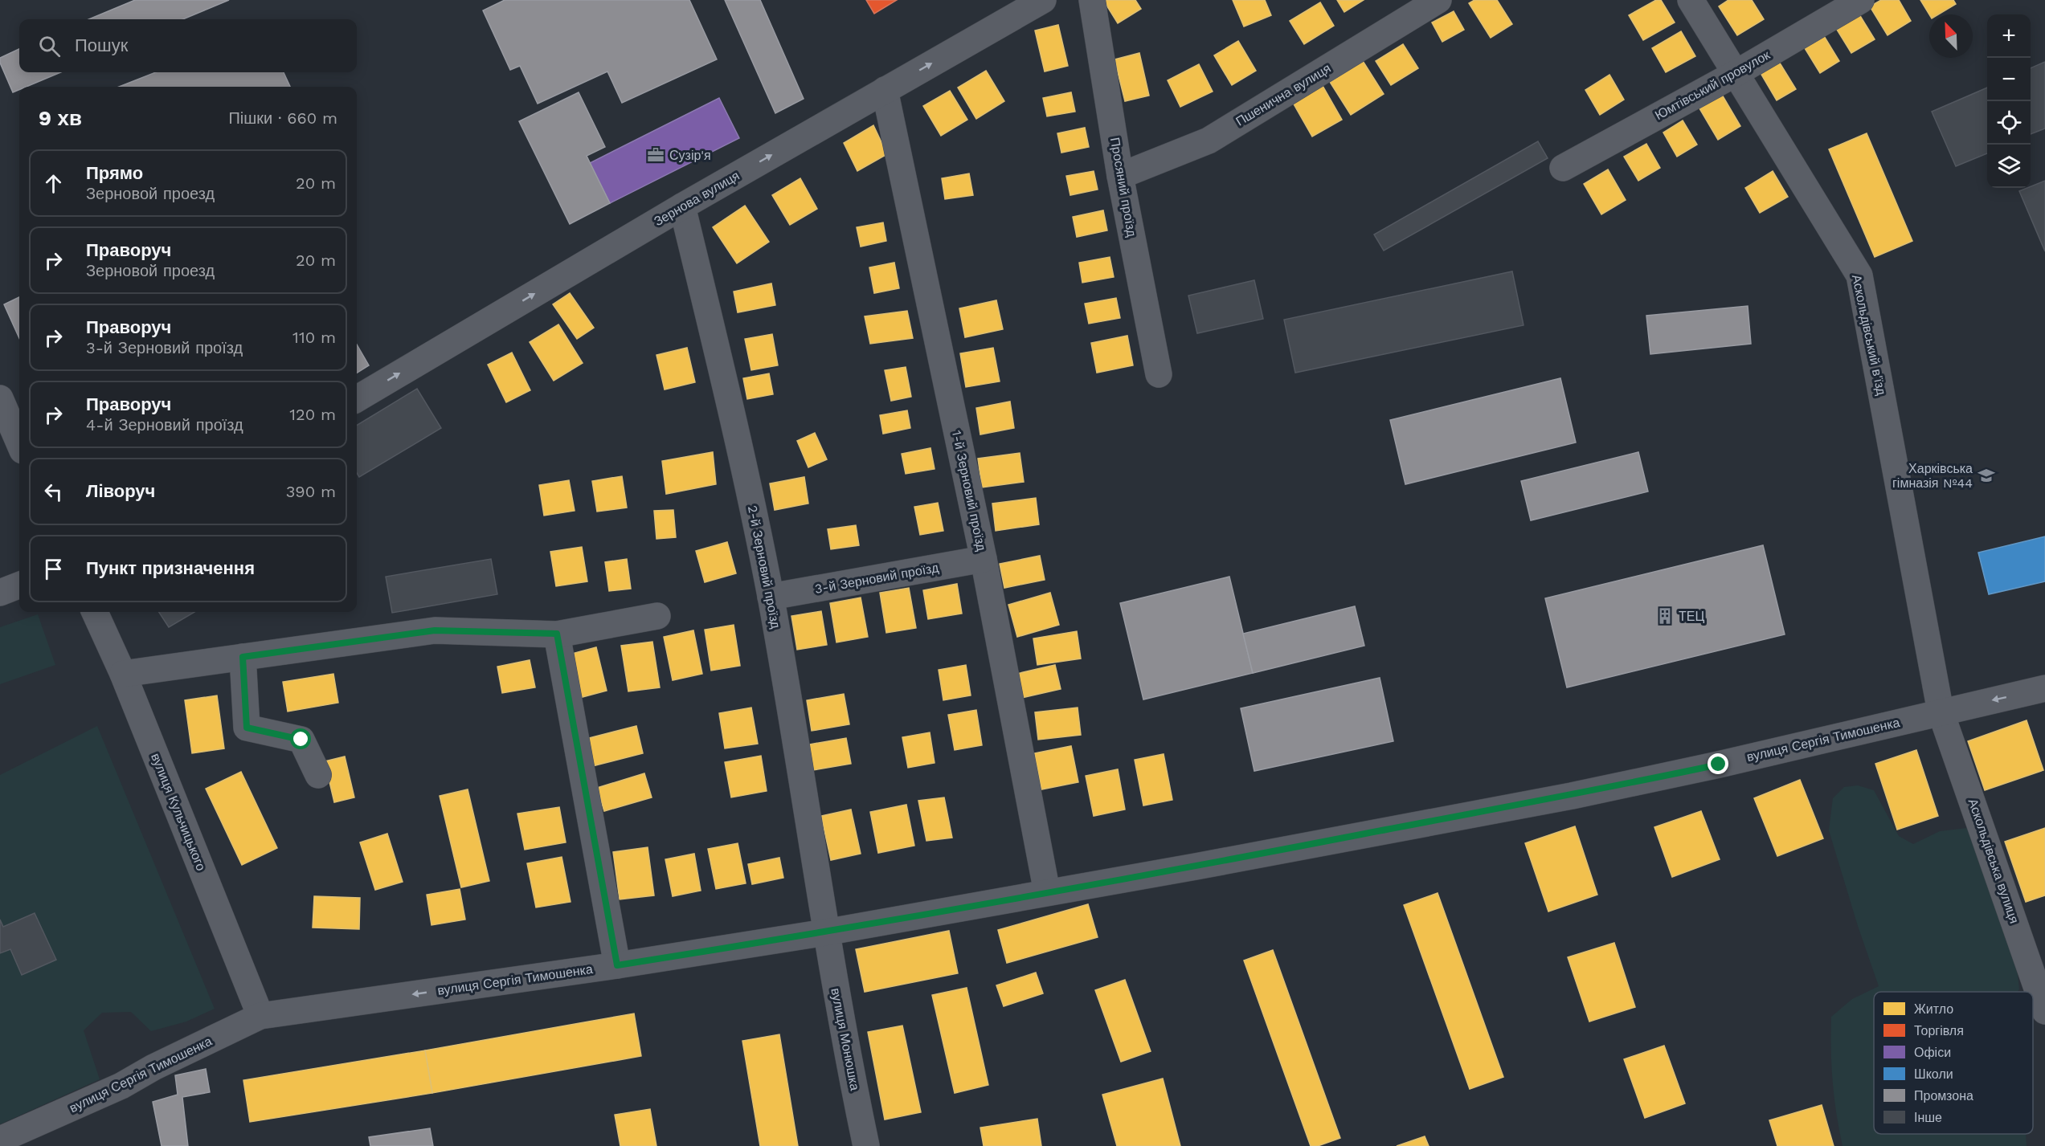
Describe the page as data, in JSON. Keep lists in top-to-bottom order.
{
  "streets": {
    "street": [
      "Юмтівський провулок",
      "Пшенична вулиця",
      "Просяний проїзд",
      "Зернова вулиця",
      "Аскольдівський в'їзд",
      "1-й Зерновий проїзд",
      "2-й Зерновий проїзд",
      "3-й Зерновий проїзд",
      "вулиця Сергія Тимошенка",
      "вулиця Кульчицького",
      "Аскольдівська вулиця",
      "вулиця Монюшка"
    ]
  },
  "crossings": [
    ["Юмтівський провулок", "Аскольдівський в'їзд"],
    ["Пшенична вулиця", "Просяний проїзд"],
    ["Зернова вулиця", "1-й Зерновий проїзд"],
    ["Зернова вулиця", "2-й Зерновий проїзд"],
    ["Аскольдівський в'їзд", "вулиця Сергія Тимошенка"],
    ["Аскольдівський в'їзд", "Аскольдівська вулиця"],
    ["1-й Зерновий проїзд", "3-й Зерновий проїзд"],
    ["1-й Зерновий проїзд", "вулиця Сергія Тимошенка"],
    ["2-й Зерновий проїзд", "3-й Зерновий проїзд"],
    ["2-й Зерновий проїзд", "вулиця Сергія Тимошенка"],
    ["2-й Зерновий проїзд", "вулиця Монюшка"],
    ["вулиця Сергія Тимошенка", "вулиця Кульчицького"],
    ["вулиця Сергія Тимошенка", "Аскольдівська вулиця"],
    ["вулиця Сергія Тимошенка", "вулиця Монюшка"]
  ],
  "one_way": ["Зернова вулиця"],
  "places": {
    "office": ["Сузір'я"],
    "school or university": ["Харківська гімназія №44"],
    "building": ["ТЕЦ"]
  },
  "legend": [
    "Житло",
    "Торгівля",
    "Офіси",
    "Школи",
    "Промзона",
    "Інше"
  ],
  "north": "top left",
  "page": {
    "map_buttons": ["+", "−"],
    "search": "Пошук",
    "heading": ["9 хв", "Пішки · 660 m"],
    "list": [
      ["Прямо", "Зерновой проезд", "20 m"],
      ["Праворуч", "Зерновой проезд", "20 m"],
      ["Праворуч", "3-й Зерновий проїзд", "110 m"],
      ["Праворуч", "4-й Зерновий проїзд", "120 m"],
      ["Ліворуч", "390 m"],
      "Пункт призначення"
    ]
  }
}
